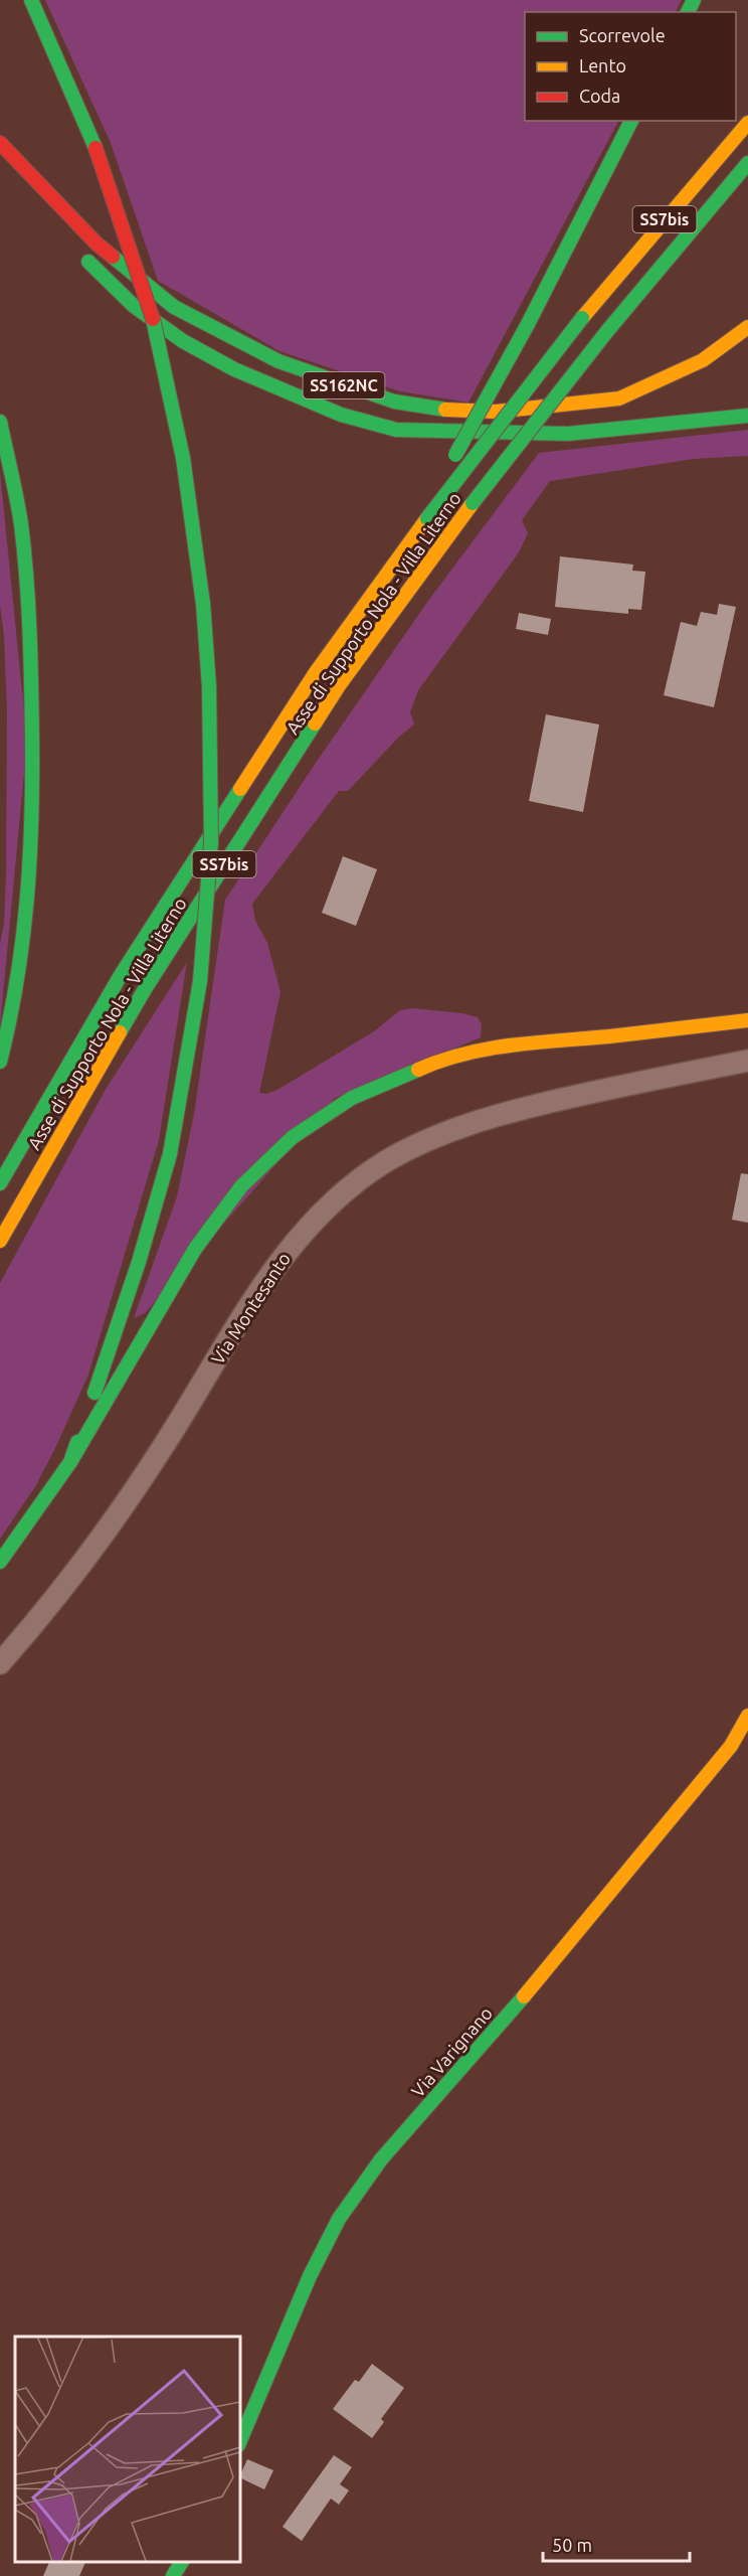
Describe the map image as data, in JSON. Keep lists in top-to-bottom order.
{
  "streets": {
    "main road": [
      "SS7bis",
      "SS162NC",
      "Asse di Supporto Nola - Villa Literno",
      "Via Varignano"
    ],
    "street": ["Via Montesanto"]
  },
  "legend": ["Scorrevole", "Lento", "Coda"],
  "scale_bar": "50 m"
}
